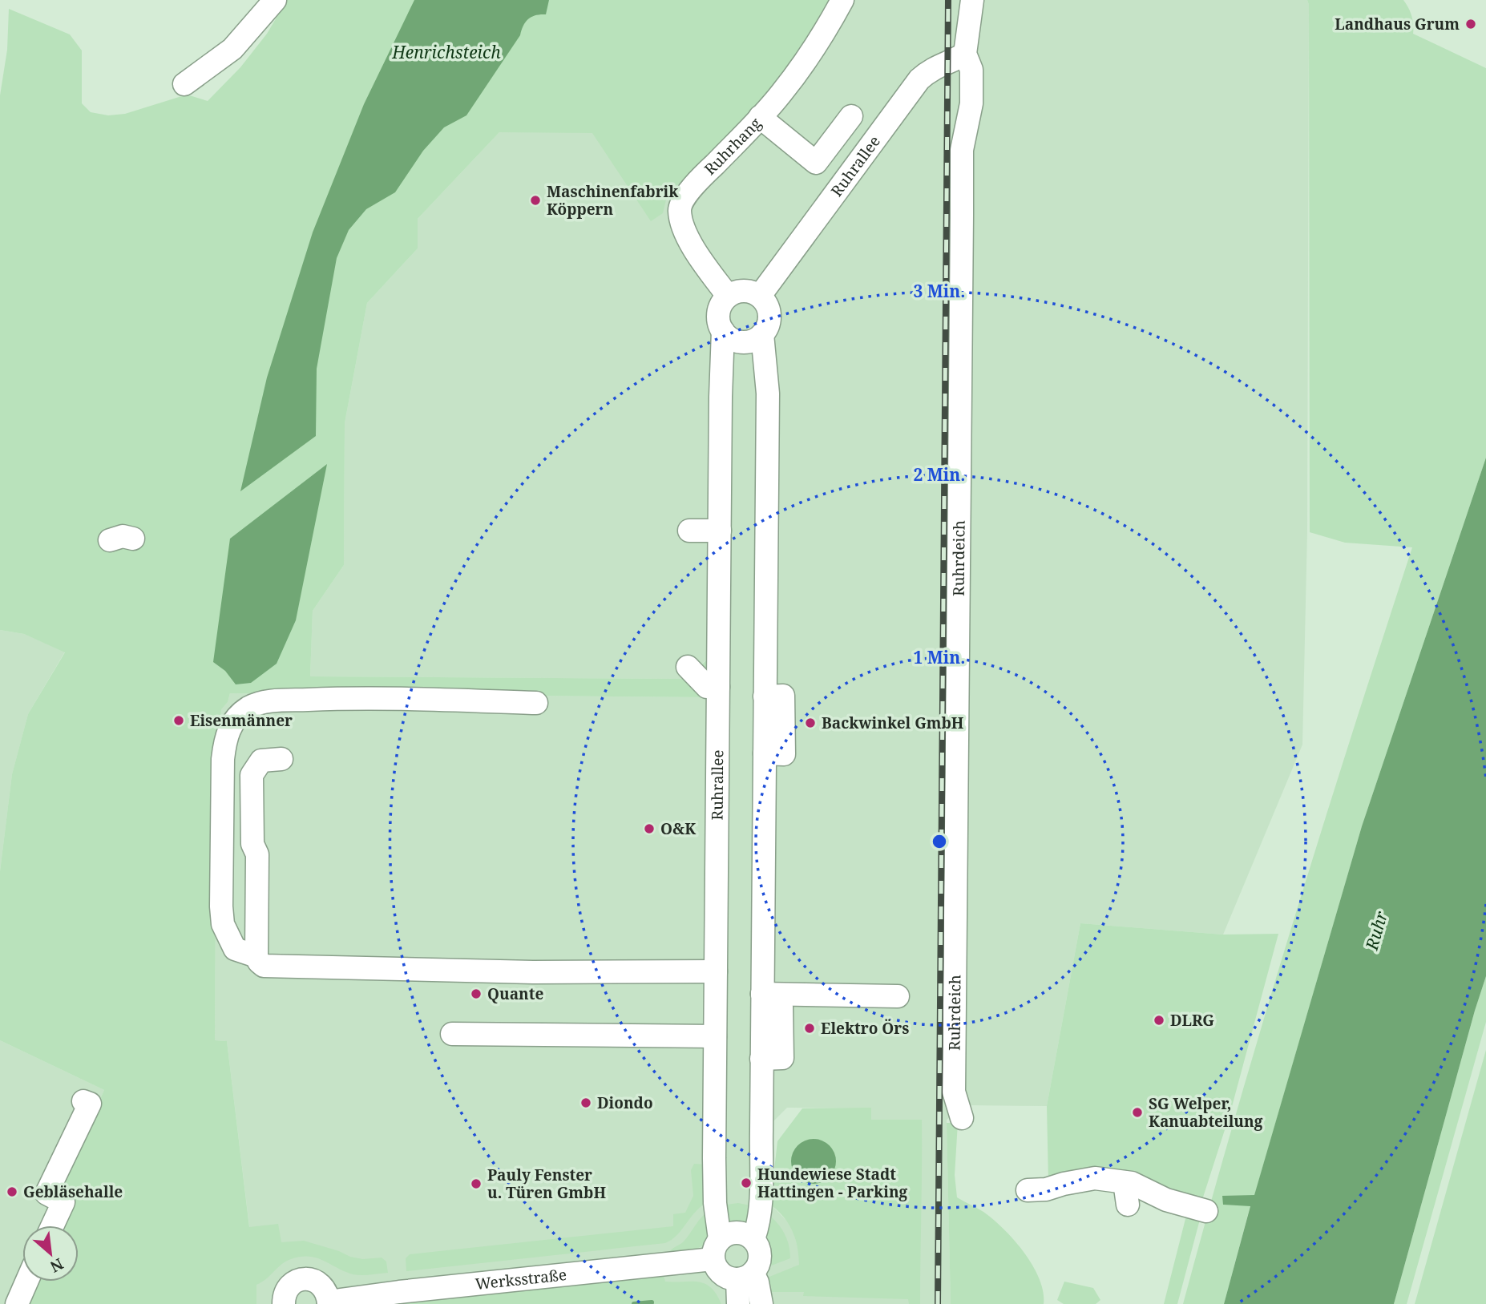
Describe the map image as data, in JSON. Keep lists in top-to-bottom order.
{
  "streets": {
    "street": [
      "Ruhrhang",
      "Ruhrallee",
      "Ruhrdeich",
      "Werksstraße"
    ]
  },
  "crossings": [
    ["Ruhrhang", "Ruhrallee"],
    ["Ruhrallee", "Ruhrdeich"],
    ["Ruhrallee", "Werksstraße"]
  ],
  "water": ["Henrichsteich", "Ruhr"],
  "places": [
    "Landhaus Grum",
    "Maschinenfabrik Köppern",
    "Eisenmänner",
    "Backwinkel GmbH",
    "O&K",
    "Quante",
    "DLRG",
    "Elektro Örs",
    "Diondo",
    "SG Welper, Kanuabteilung",
    "Hundewiese Stadt Hattingen - Parking",
    "Pauly Fenster u. Türen GmbH",
    "Gebläsehalle"
  ],
  "north": "bottom right",
  "rings": ["3 Min.", "2 Min.", "1 Min."]
}
